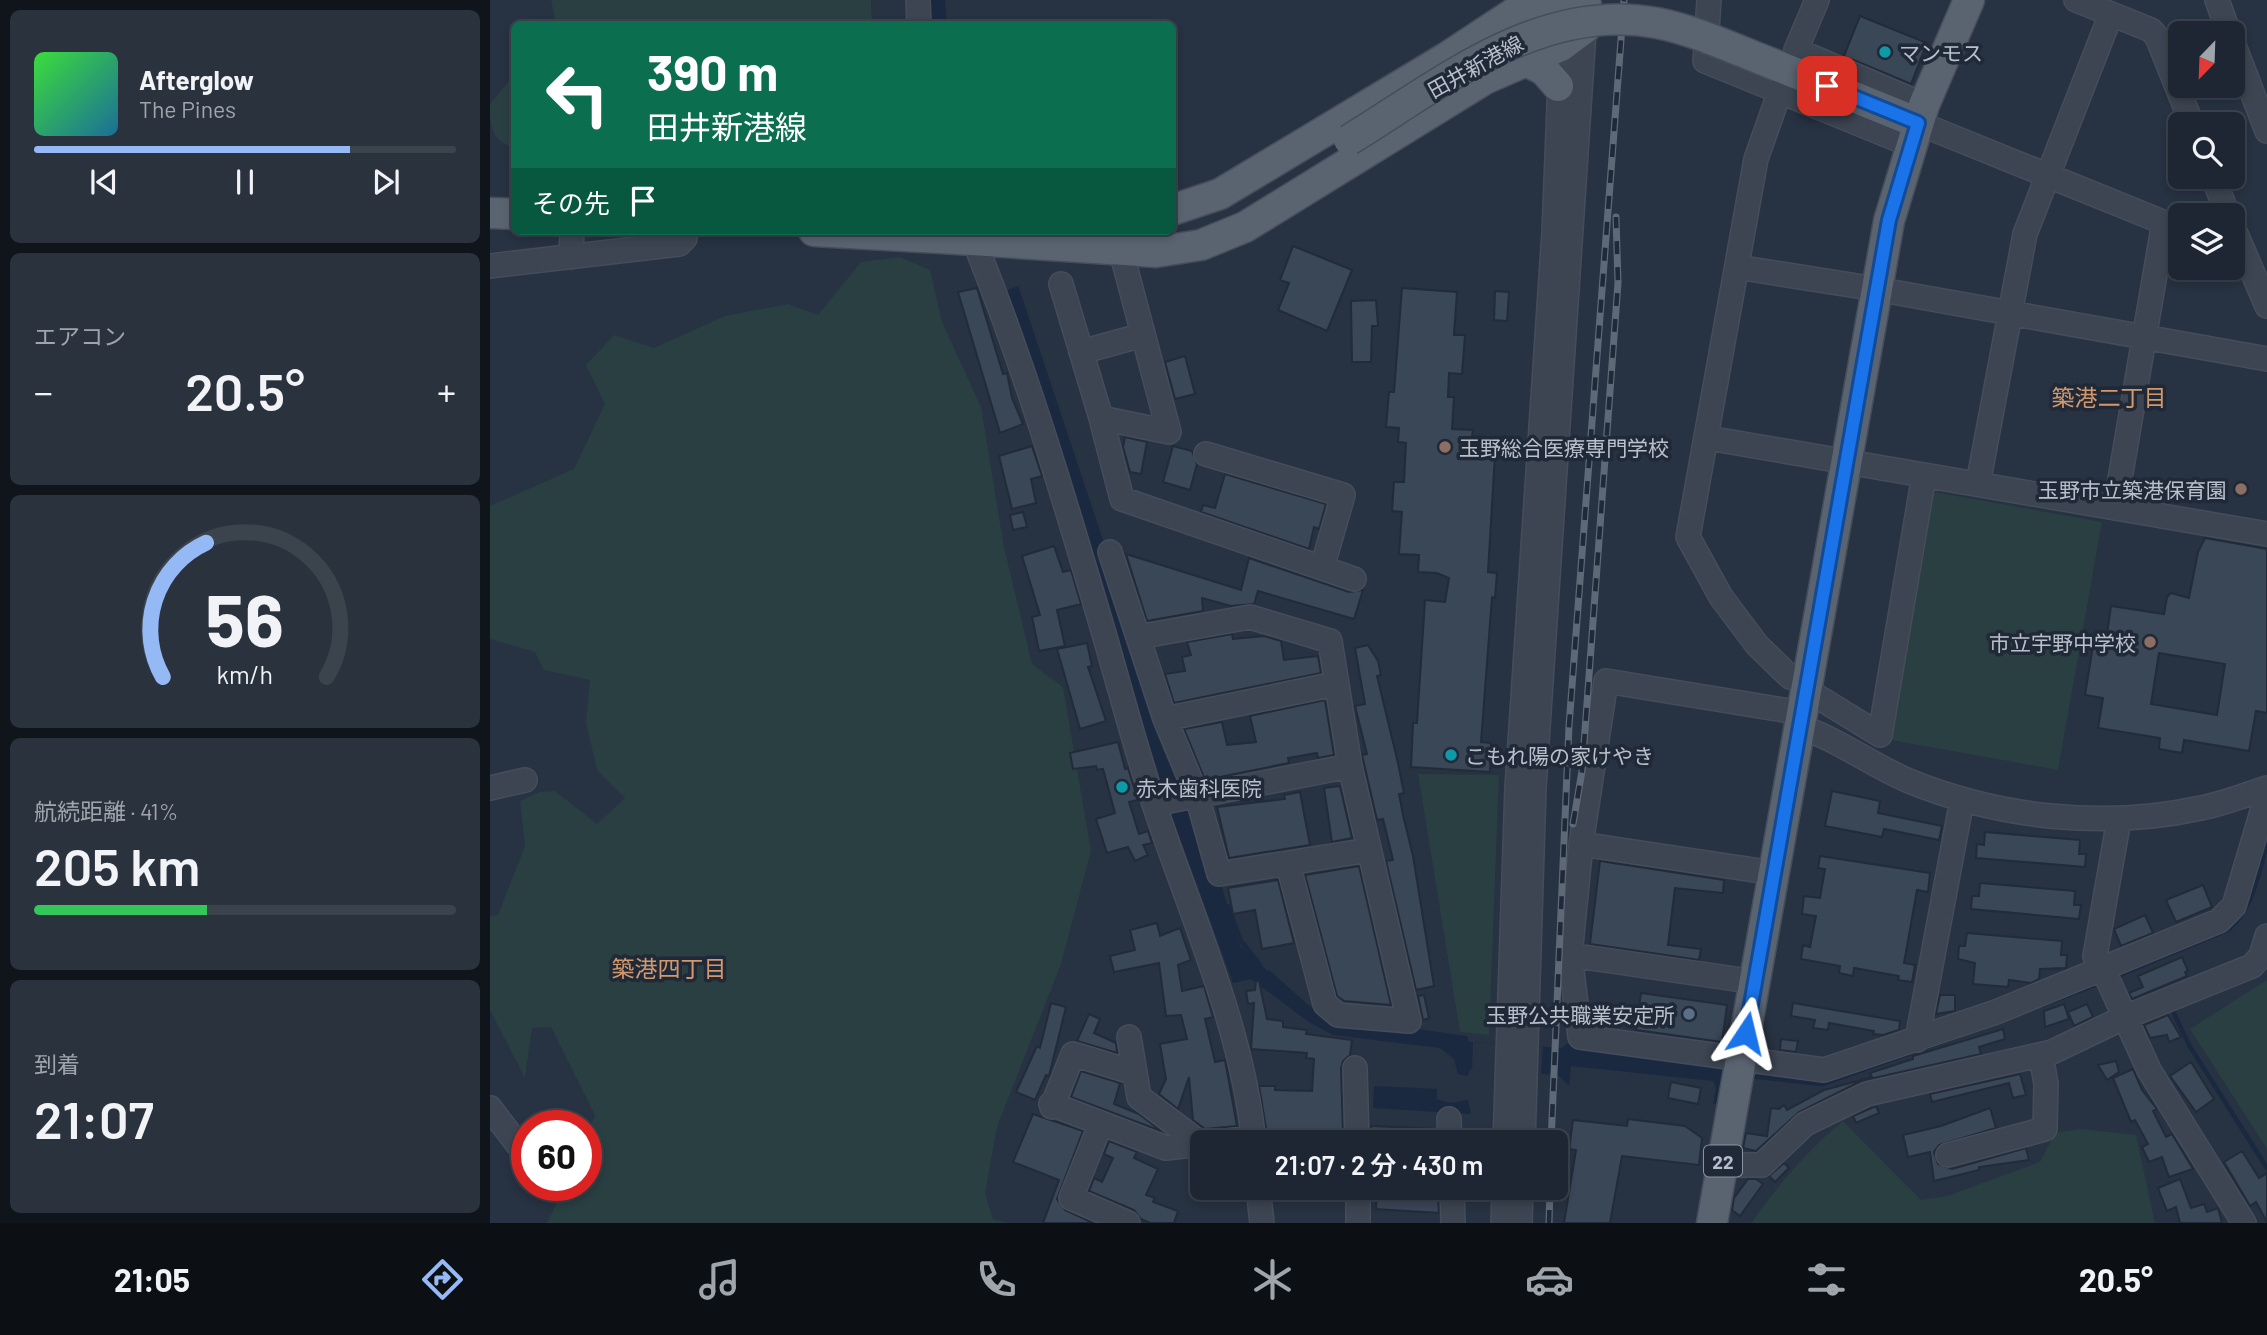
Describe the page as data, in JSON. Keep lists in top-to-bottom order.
{
  "streets": {
    "main road": ["田井新港線", "22"]
  },
  "crossings": [
    ["田井新港線", "22"]
  ],
  "districts": ["築港二丁目", "築港四丁目"],
  "places": [
    "マンモス",
    "玉野総合医療専門学校",
    "玉野市立築港保育園",
    "市立宇野中学校",
    "こもれ陽の家けやき",
    "赤木歯科医院",
    "玉野公共職業安定所"
  ],
  "north": "bottom left",
  "page": {
    "turn": ["390 m", "田井新港線"],
    "song": ["Afterglow", "The Pines"],
    "then": "その先",
    "tile": [
      "エアコン",
      ["航続距離 · 41%", "205 km"],
      ["到着", "21:07"]
    ],
    "heat": ["−", "20.5°", "+"],
    "limit": "60",
    "trip": "21:07 · 2 分 · 430 m",
    "tabs": ["21:05", "20.5°"],
    "gauge": ["56", "km/h"]
  }
}
